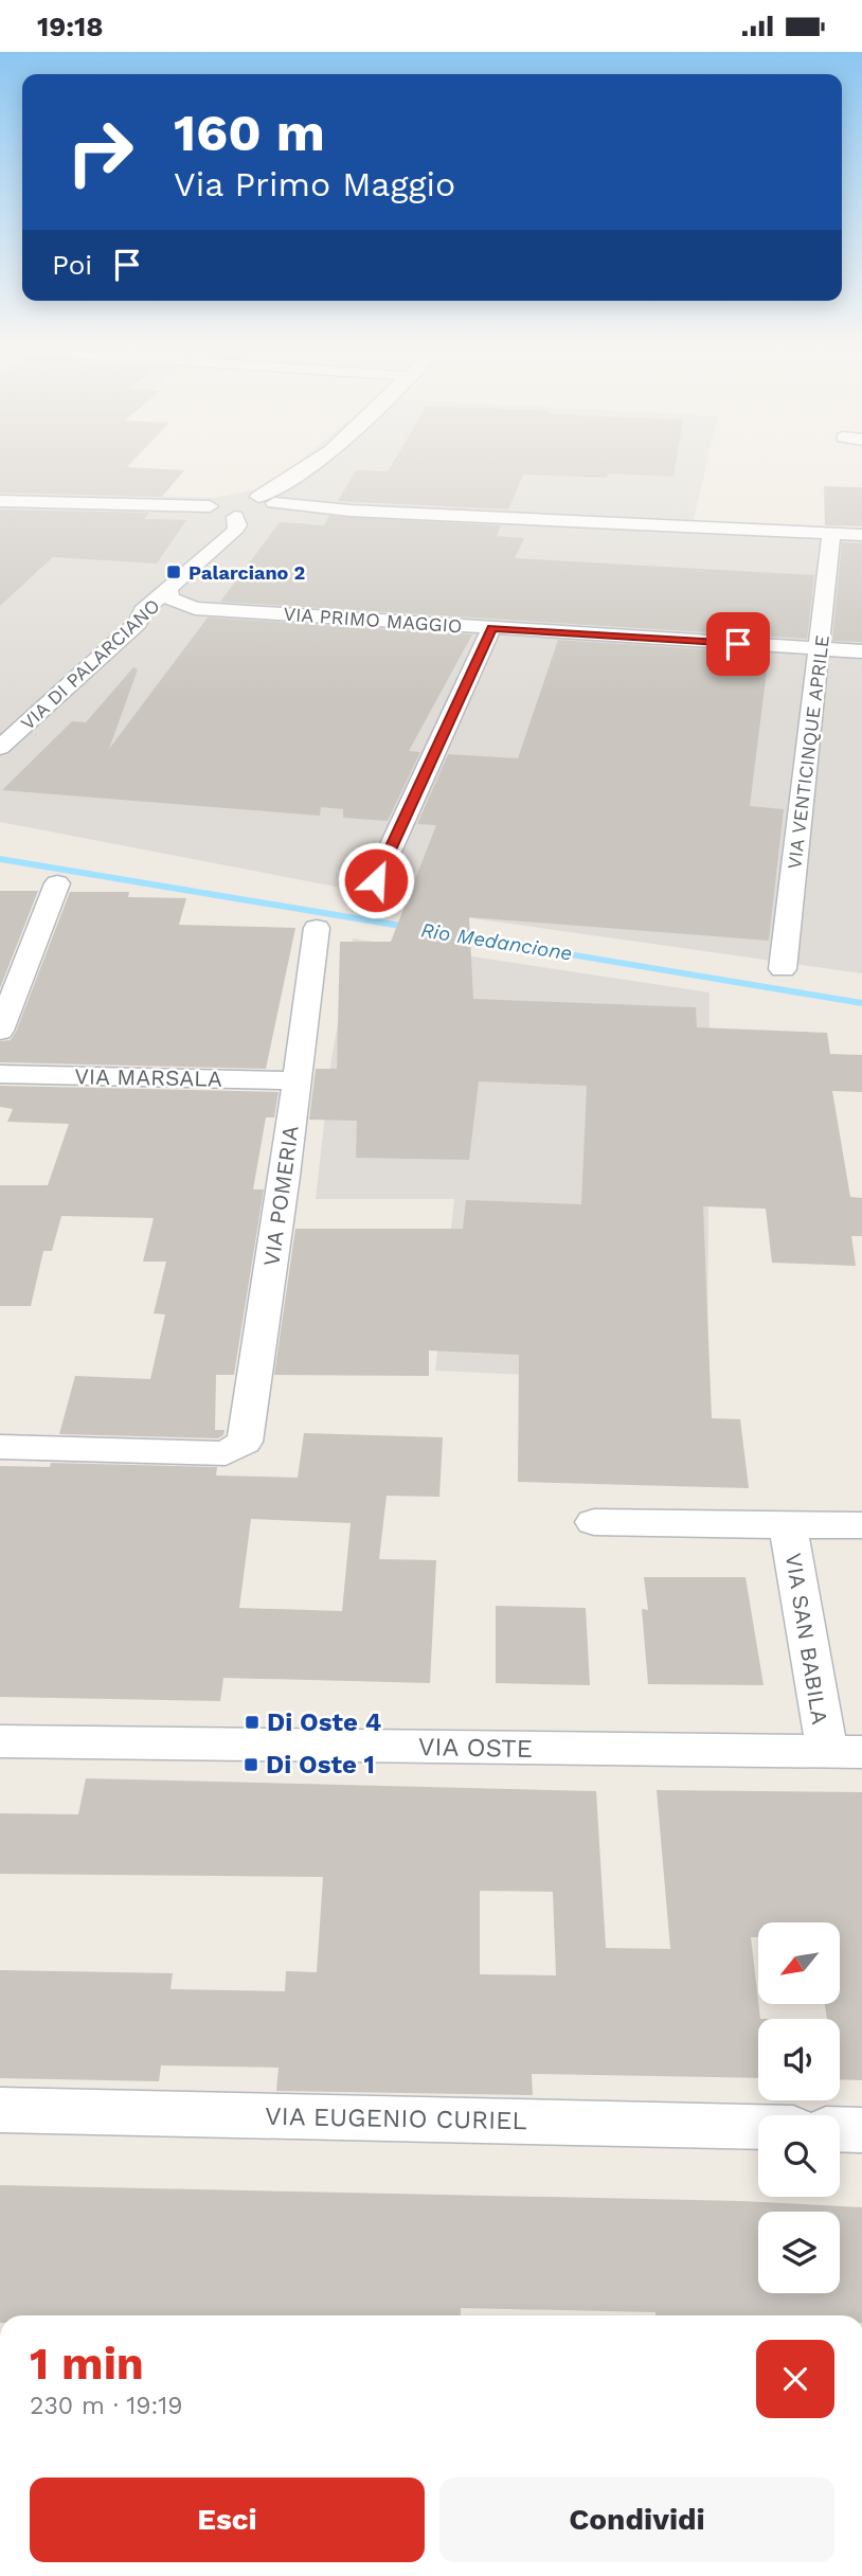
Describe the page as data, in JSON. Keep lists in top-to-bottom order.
{
  "streets": {
    "street": [
      "VIA PRIMO MAGGIO",
      "VIA DI PALARCIANO",
      "VIA VENTICINQUE APRILE",
      "VIA MARSALA",
      "VIA POMERIA",
      "VIA SAN BABILA",
      "VIA OSTE",
      "VIA EUGENIO CURIEL"
    ]
  },
  "crossings": [
    ["VIA PRIMO MAGGIO", "VIA DI PALARCIANO"],
    ["VIA PRIMO MAGGIO", "VIA VENTICINQUE APRILE"],
    ["VIA MARSALA", "VIA POMERIA"],
    ["VIA SAN BABILA", "VIA OSTE"]
  ],
  "water": ["Rio Medancione"],
  "places": {
    "transit": ["Palarciano 2", "Di Oste 4", "Di Oste 1"]
  },
  "north": "bottom left",
  "page": {
    "status": "19:18",
    "turn": ["160 m", "Via Primo Maggio"],
    "then": "Poi",
    "heading": ["1 min", "230 m · 19:19"],
    "buttons": ["Esci", "Condividi"]
  }
}
